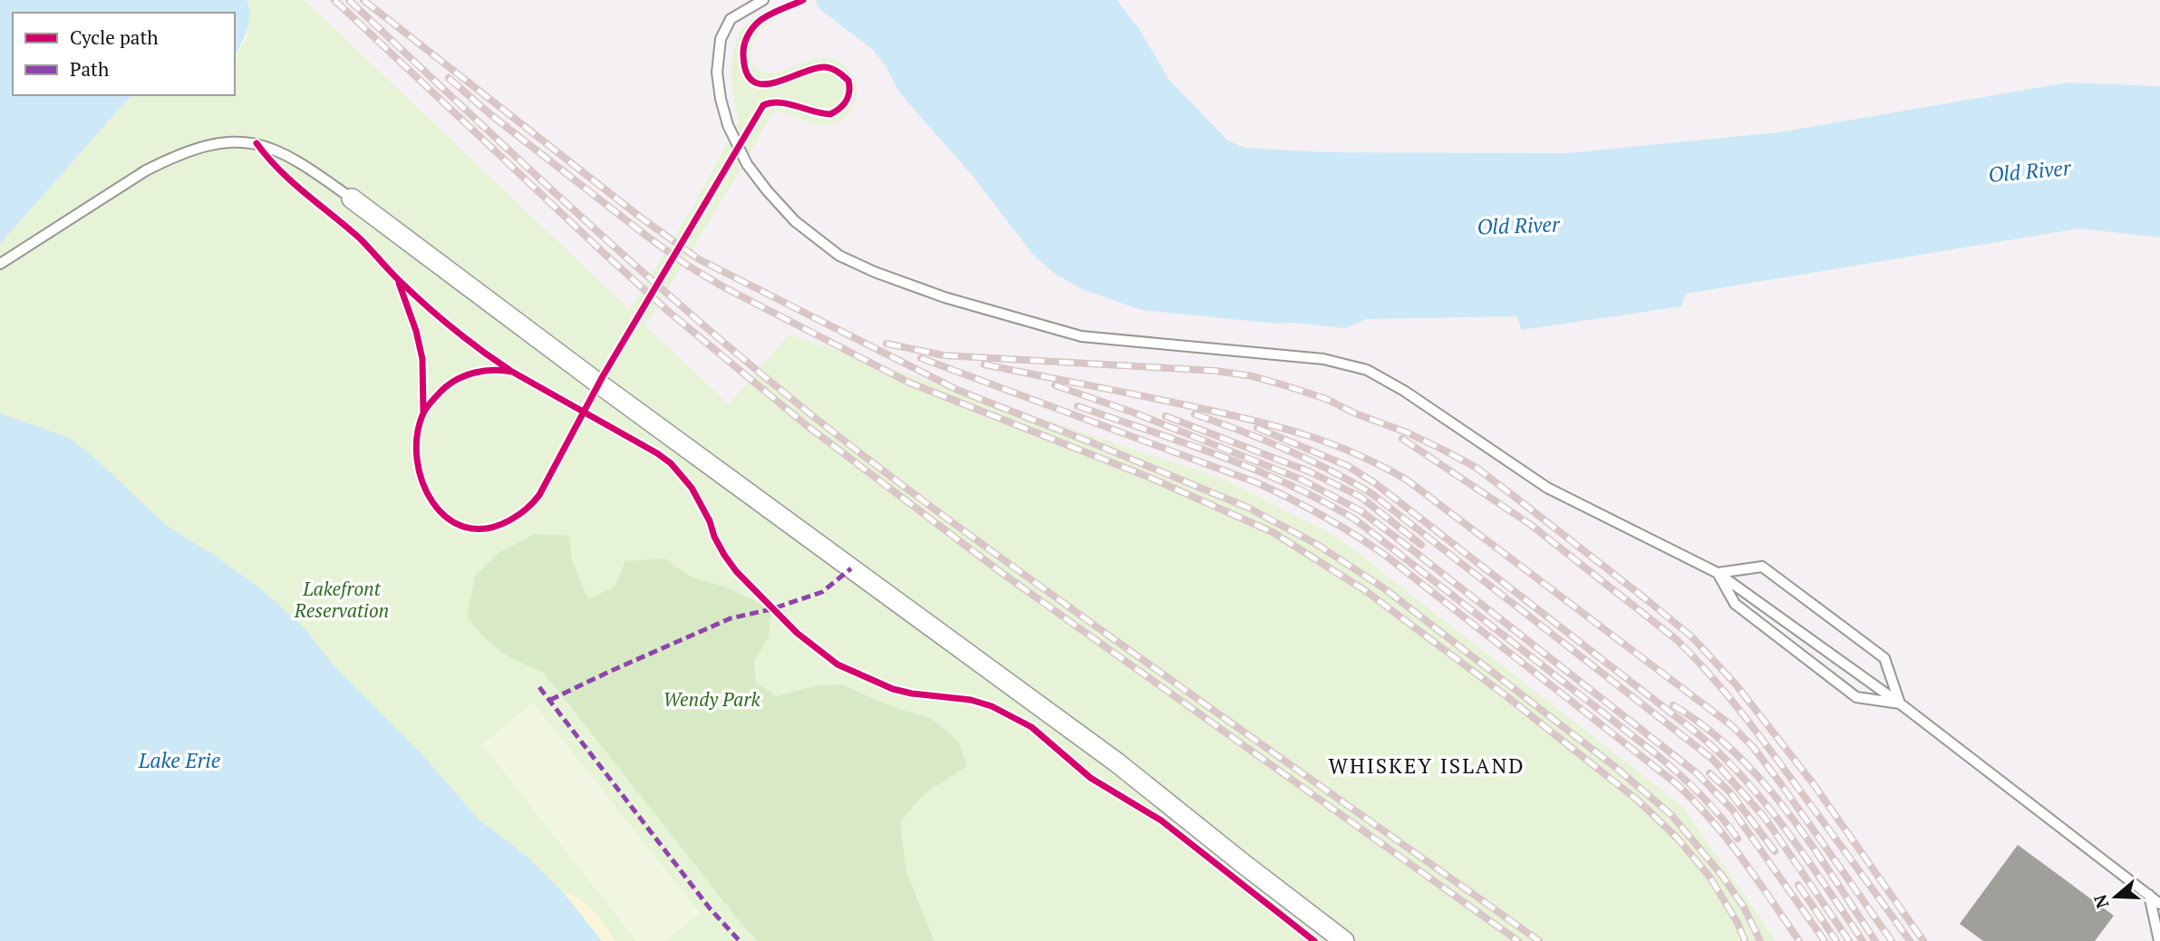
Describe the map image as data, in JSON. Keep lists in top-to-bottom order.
{
  "districts": ["WHISKEY ISLAND"],
  "water": ["Old River", "Lake Erie"],
  "parks": ["Lakefront Reservation", "Wendy Park"],
  "legend": ["Cycle path", "Path"],
  "north": "left"
}
